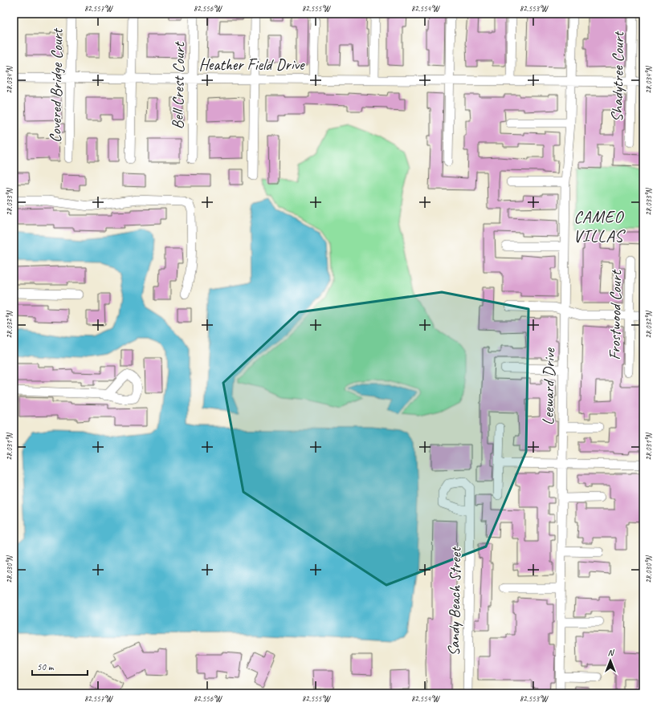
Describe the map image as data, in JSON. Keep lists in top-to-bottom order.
{
  "streets": {
    "street": [
      "Heather Field Drive",
      "Shadytree Court",
      "Covered Bridge Court",
      "Bell Crest Court",
      "Frostwood Court",
      "Leeward Drive",
      "Sandy Beach Street"
    ]
  },
  "crossings": [
    ["Heather Field Drive", "Shadytree Court"],
    ["Heather Field Drive", "Covered Bridge Court"],
    ["Heather Field Drive", "Bell Crest Court"],
    ["Heather Field Drive", "Leeward Drive"]
  ],
  "districts": ["CAMEO VILLAS"],
  "scale_bar": "50 m",
  "north": "top",
  "coordinates": [
    "82.557°W",
    "82.556°W",
    "82.555°W",
    "82.554°W",
    "82.553°W",
    "28.034°N",
    "28.033°N",
    "28.032°N",
    "28.031°N",
    "28.030°N"
  ]
}
